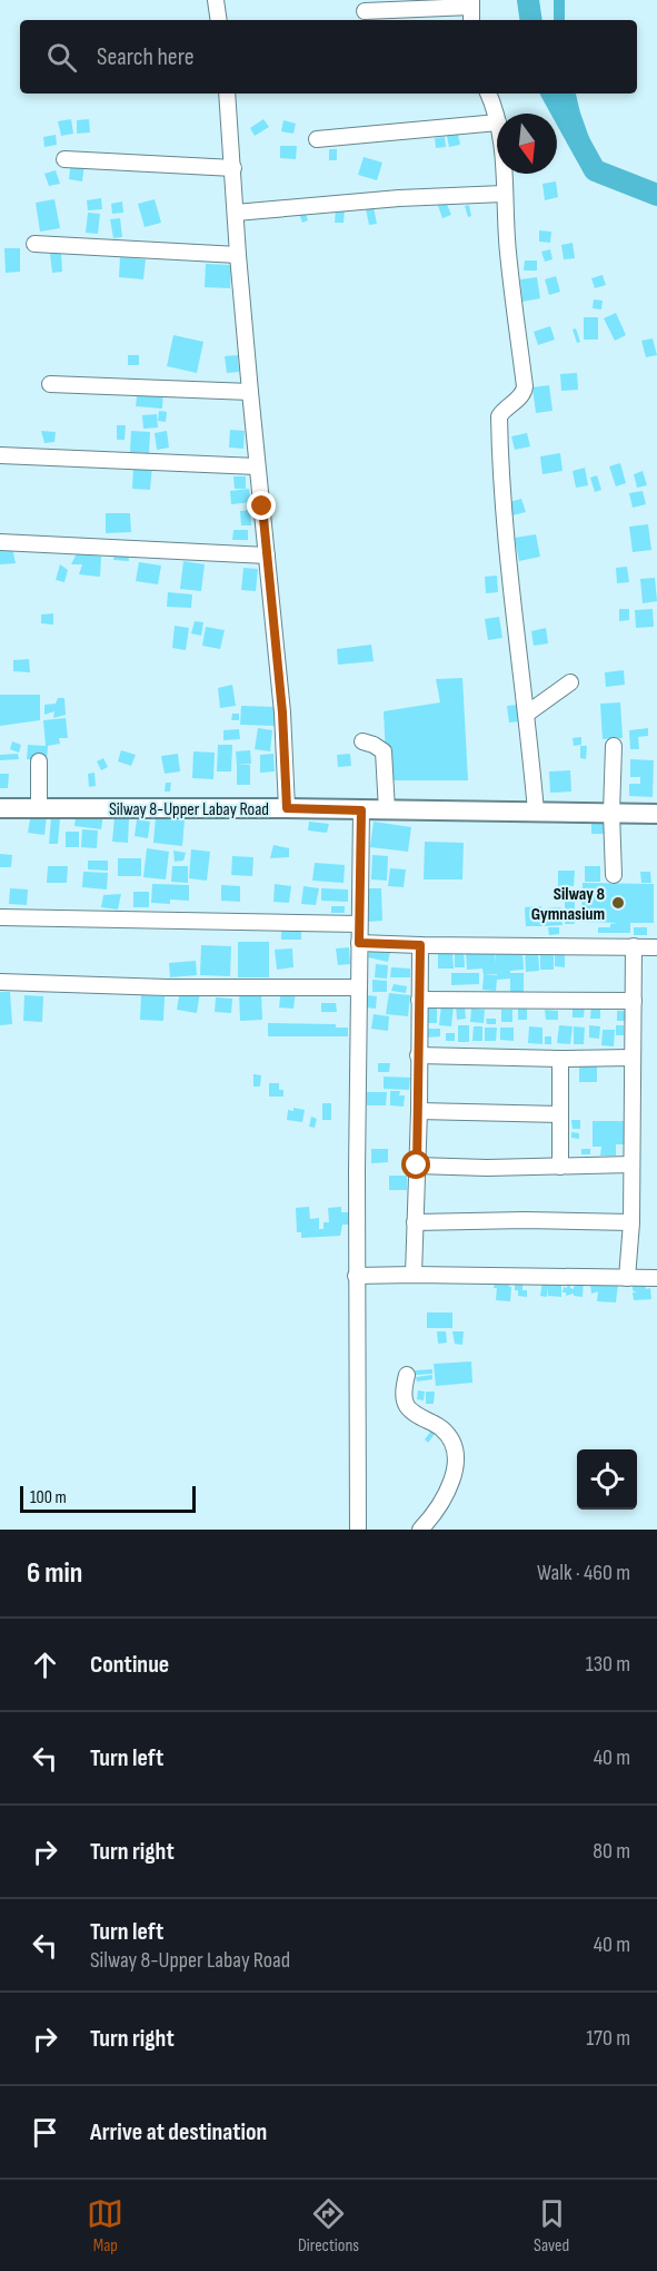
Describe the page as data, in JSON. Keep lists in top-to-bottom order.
{
  "streets": {
    "main road": ["Silway 8-Upper Labay Road"]
  },
  "places": ["Silway 8 Gymnasium"],
  "scale_bar": "100 m",
  "north": "bottom",
  "page": {
    "search": "Search here",
    "scale": "100 m",
    "heading": ["6 min", "Walk · 460 m"],
    "list": [
      ["Continue", "130 m"],
      ["Turn left", "40 m"],
      ["Turn right", "80 m"],
      ["Turn left", "Silway 8-Upper Labay Road", "40 m"],
      ["Turn right", "170 m"],
      "Arrive at destination"
    ],
    "nav": ["Map", "Directions", "Saved"]
  }
}
